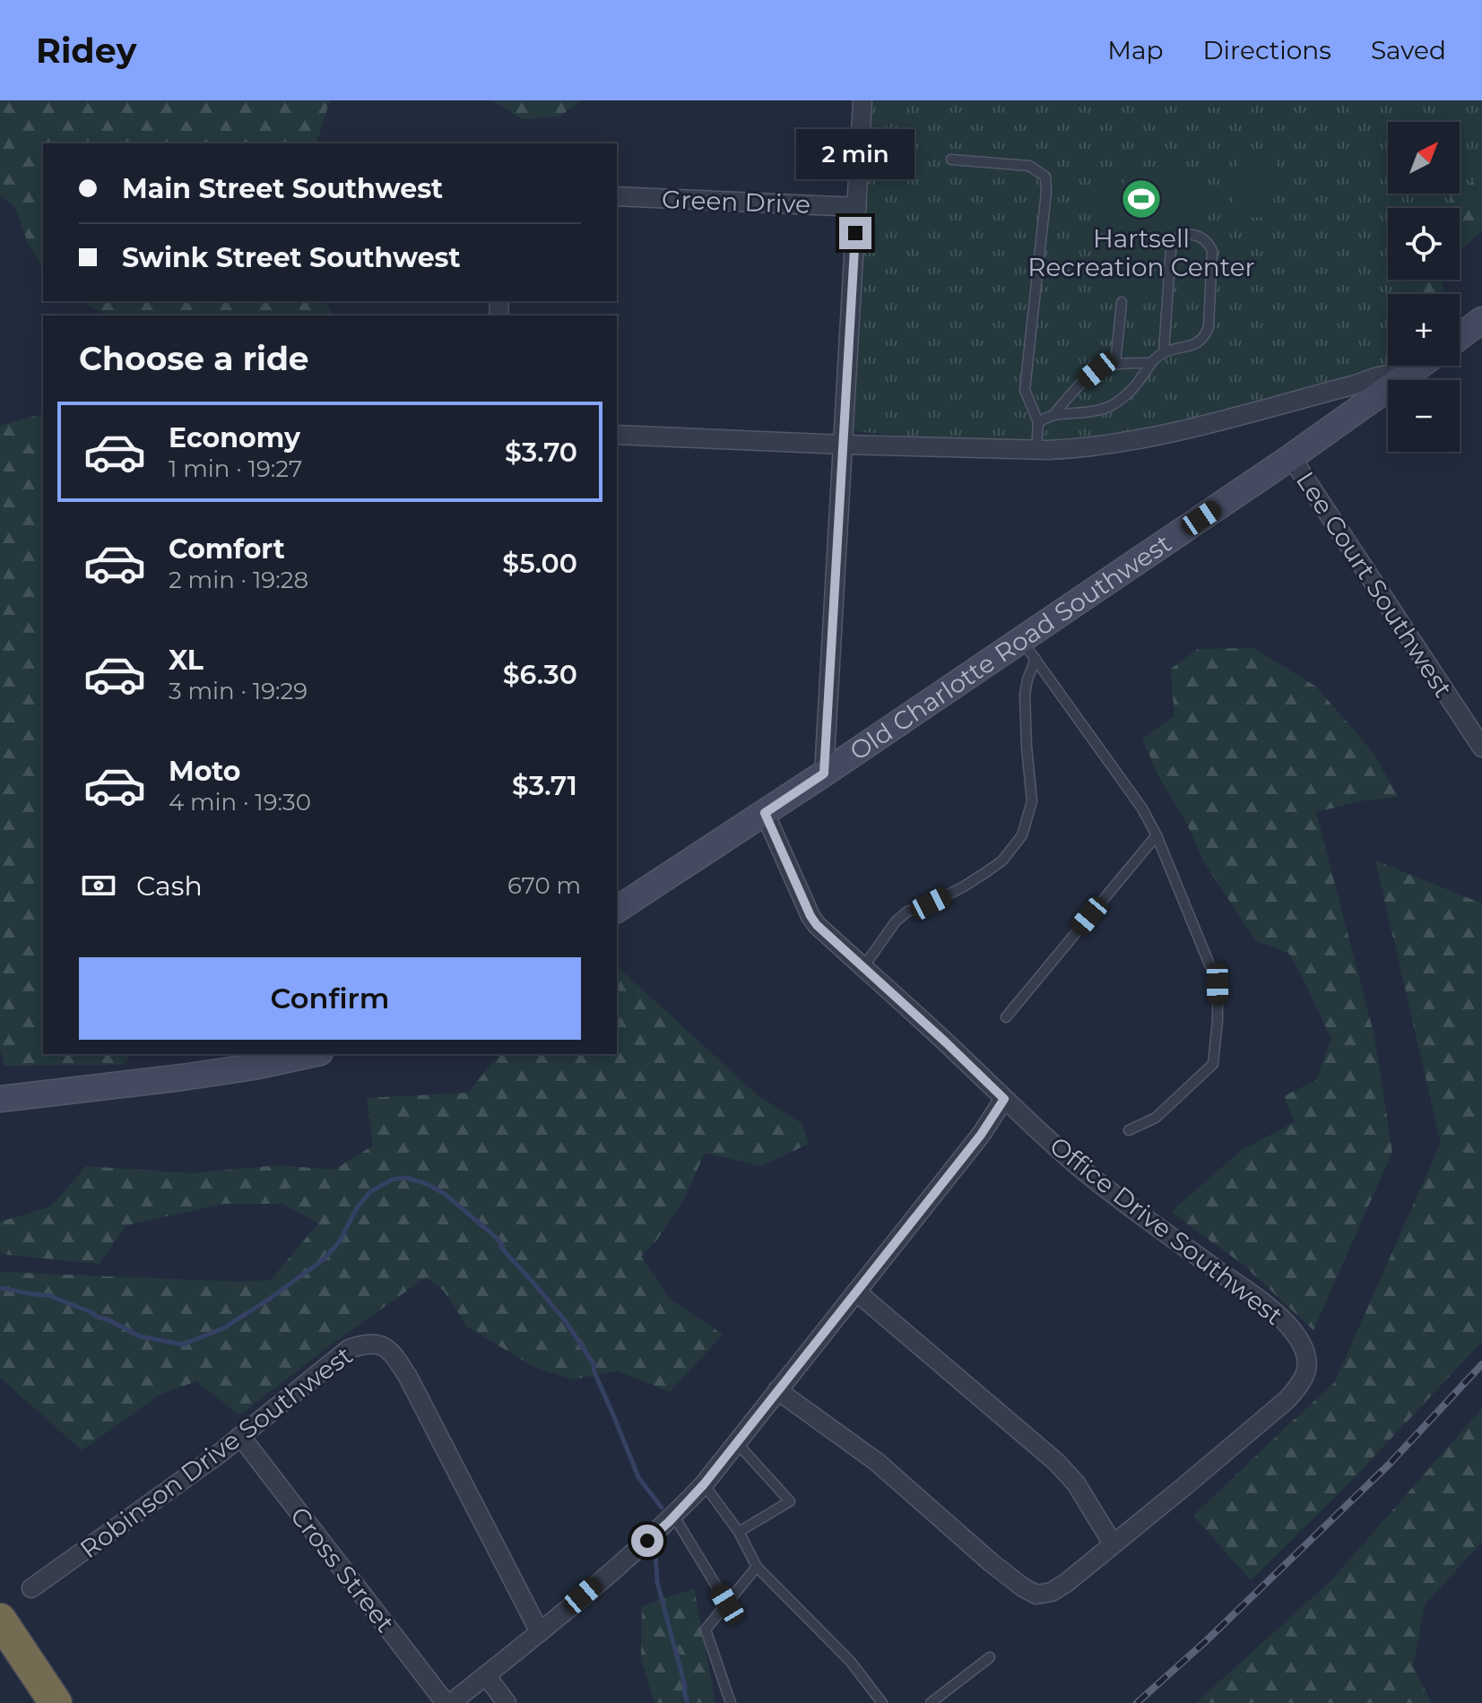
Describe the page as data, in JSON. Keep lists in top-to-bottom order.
{
  "streets": {
    "street": [
      "Green Drive",
      "Lee Court Southwest",
      "Old Charlotte Road Southwest",
      "Office Drive Southwest",
      "Robinson Drive Southwest",
      "Cross Street"
    ]
  },
  "crossings": [
    ["Lee Court Southwest", "Old Charlotte Road Southwest"],
    ["Old Charlotte Road Southwest", "Office Drive Southwest"],
    ["Robinson Drive Southwest", "Cross Street"]
  ],
  "places": {
    "sports": ["Hartsell Recreation Center"]
  },
  "north": "top right",
  "page": {
    "header": "Ridey",
    "nav": ["Map", "Directions", "Saved"],
    "map_buttons": ["+", "−"],
    "bubble": "2 min",
    "banner": ["Main Street Southwest", "Swink Street Southwest"],
    "heading": "Choose a ride",
    "list": [
      {
        "name": "Economy",
        "note": "1 min · 19:27",
        "value": "$3.70"
      },
      {
        "name": "Comfort",
        "note": "2 min · 19:28",
        "value": "$5.00"
      },
      {
        "name": "XL",
        "note": "3 min · 19:29",
        "value": "$6.30"
      },
      {
        "name": "Moto",
        "note": "4 min · 19:30",
        "value": "$3.71"
      }
    ],
    "pay": ["Cash", "670 m"],
    "buttons": "Confirm"
  }
}
